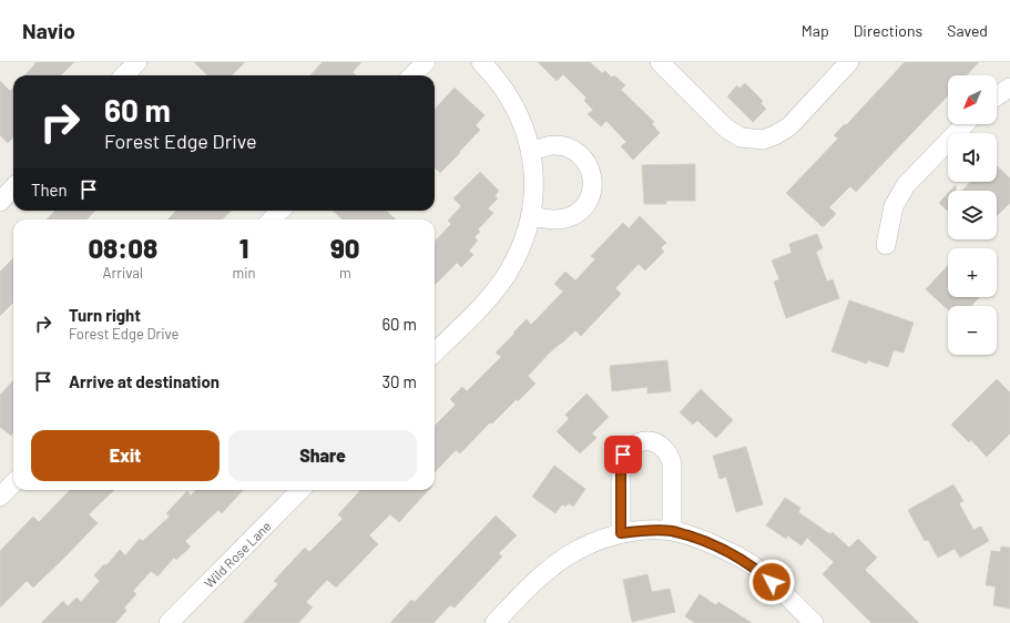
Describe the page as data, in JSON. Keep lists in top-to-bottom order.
{
  "streets": {
    "street": ["Wild Rose Lane"]
  },
  "north": "bottom left",
  "page": {
    "header": "Navio",
    "nav": ["Map", "Directions", "Saved"],
    "map_buttons": ["+", "−"],
    "turn": ["60 m", "Forest Edge Drive"],
    "then": "Then",
    "eta": [
      "08:08",
      "Arrival",
      "1",
      "min",
      "90",
      "m"
    ],
    "list": [
      {
        "name": "Turn right",
        "note": "Forest Edge Drive",
        "value": "60 m"
      },
      {
        "name": "Arrive at destination",
        "value": "30 m"
      }
    ],
    "buttons": ["Exit", "Share"]
  }
}
